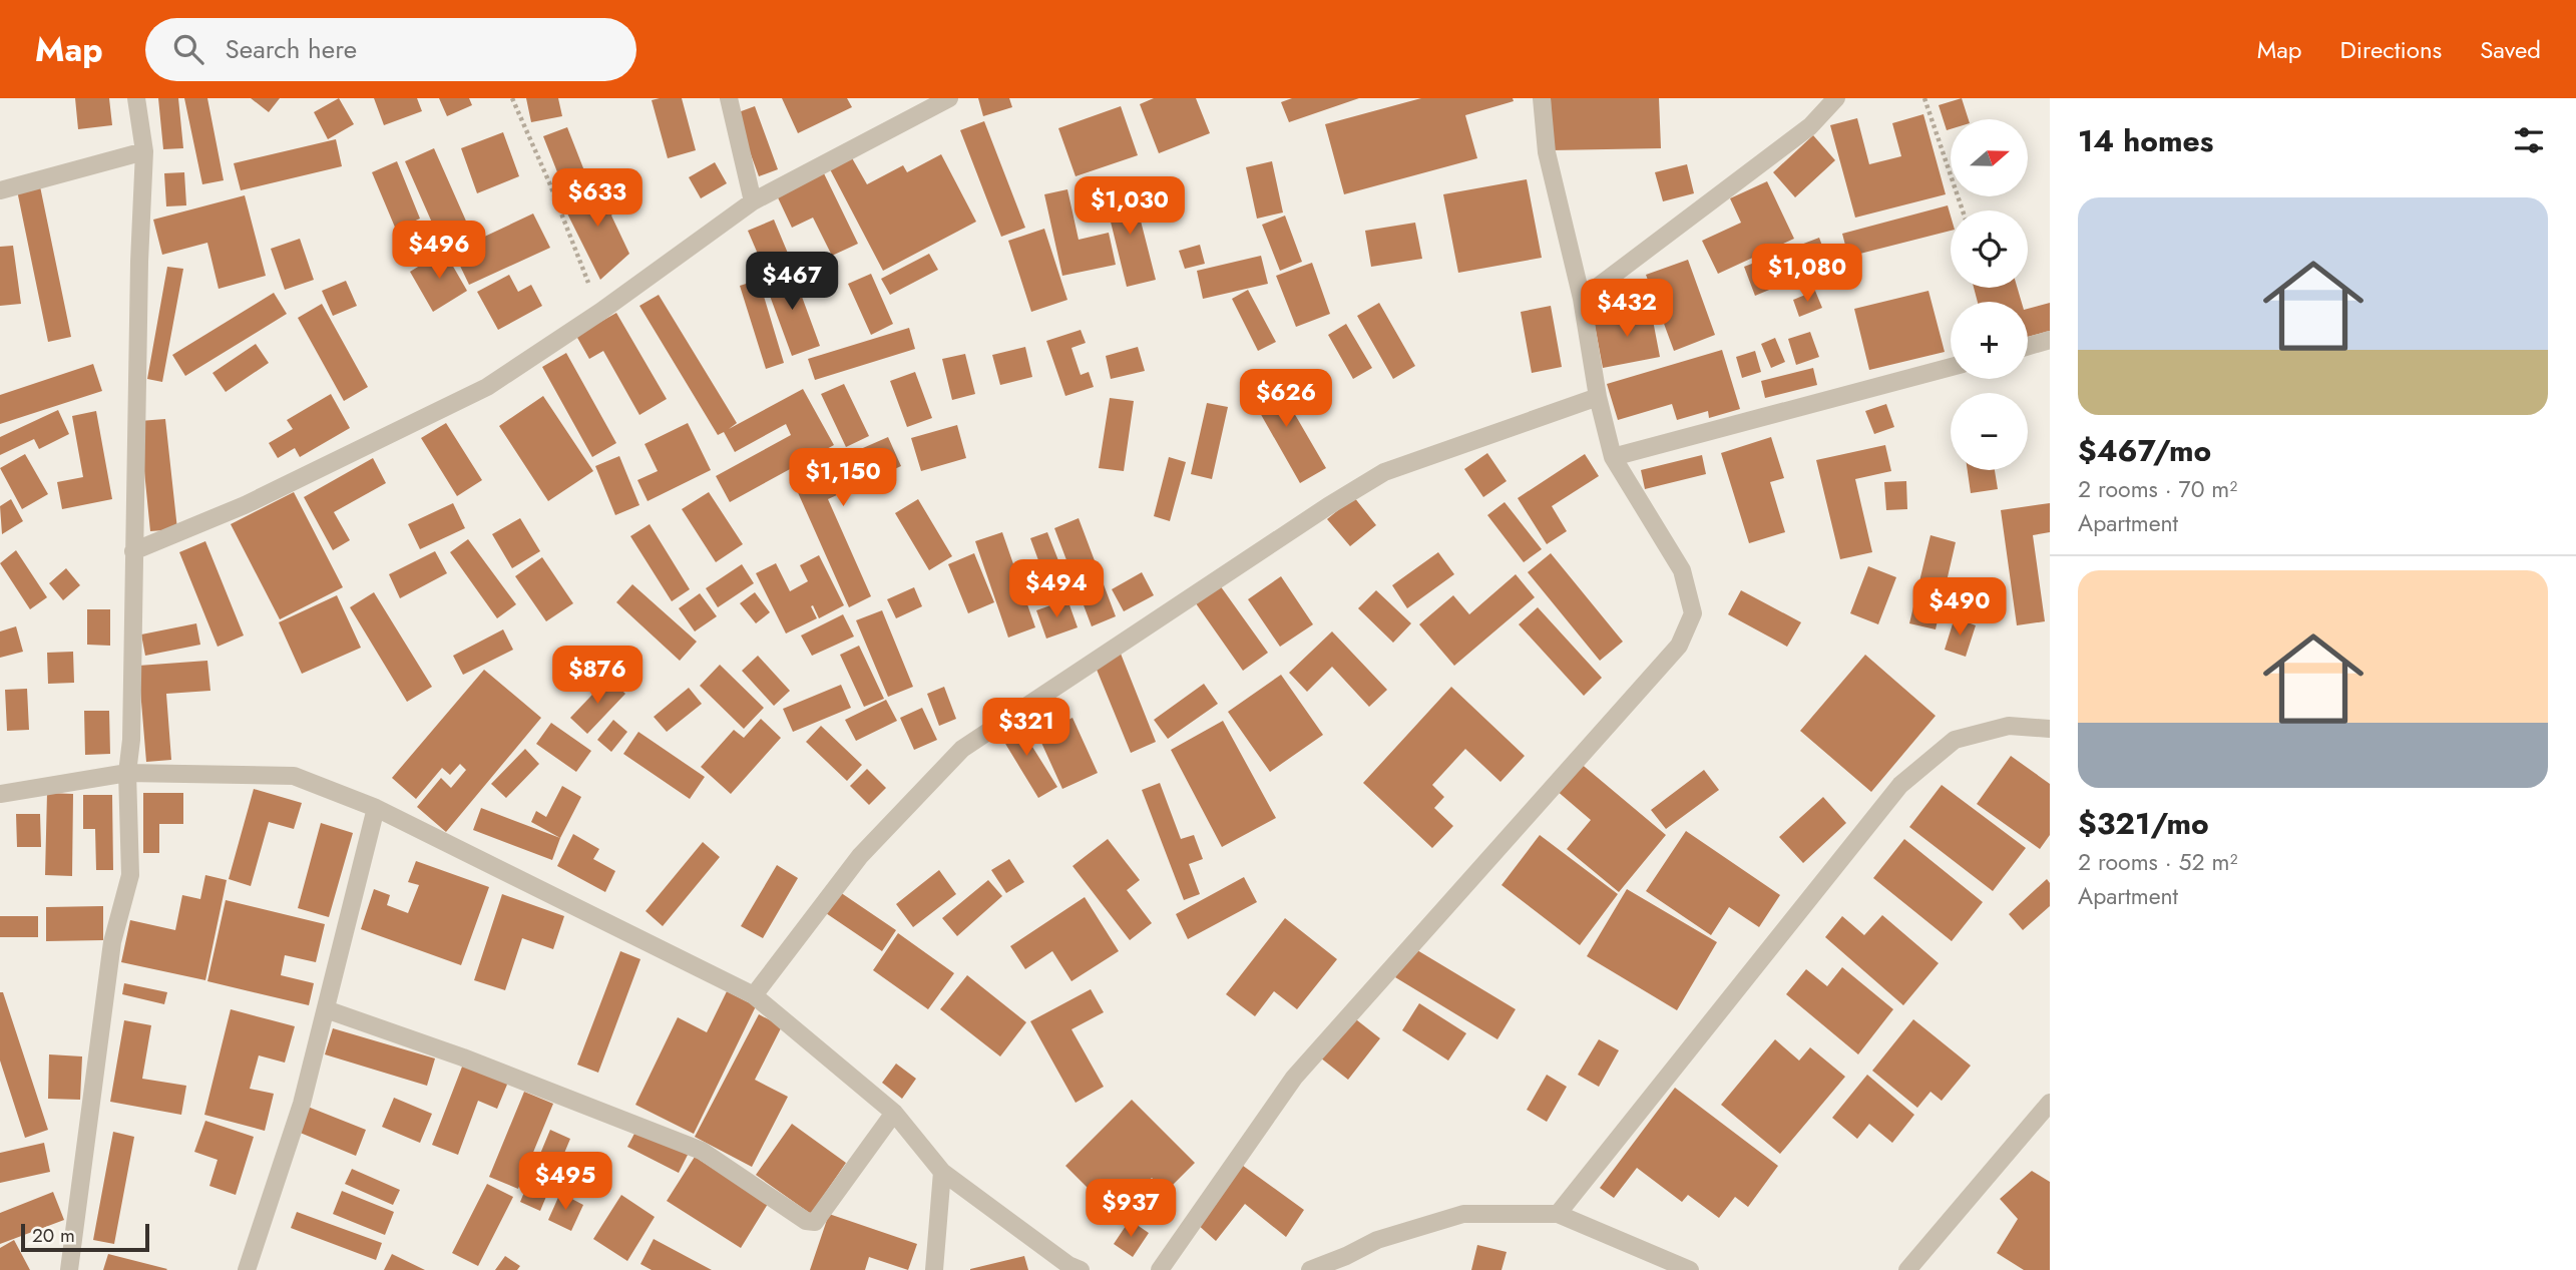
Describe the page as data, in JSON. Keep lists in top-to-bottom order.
{
  "scale_bar": "20 m",
  "north": "right",
  "page": {
    "header": "Map",
    "search": "Search here",
    "nav": ["Map", "Directions", "Saved"],
    "heading": "14 homes",
    "map_buttons": ["+", "−"],
    "price": [
      "$633",
      "$1,030",
      "$496",
      "$1,080",
      "$467",
      "$432",
      "$626",
      "$1,150",
      "$494",
      "$490",
      "$876",
      "$321",
      "$495",
      "$937"
    ],
    "list": [
      {
        "name": "$467/mo",
        "note": "2 rooms · 70 m² · Apartment"
      },
      {
        "name": "$321/mo",
        "note": "2 rooms · 52 m² · Apartment"
      }
    ],
    "scale": "20 m"
  }
}
